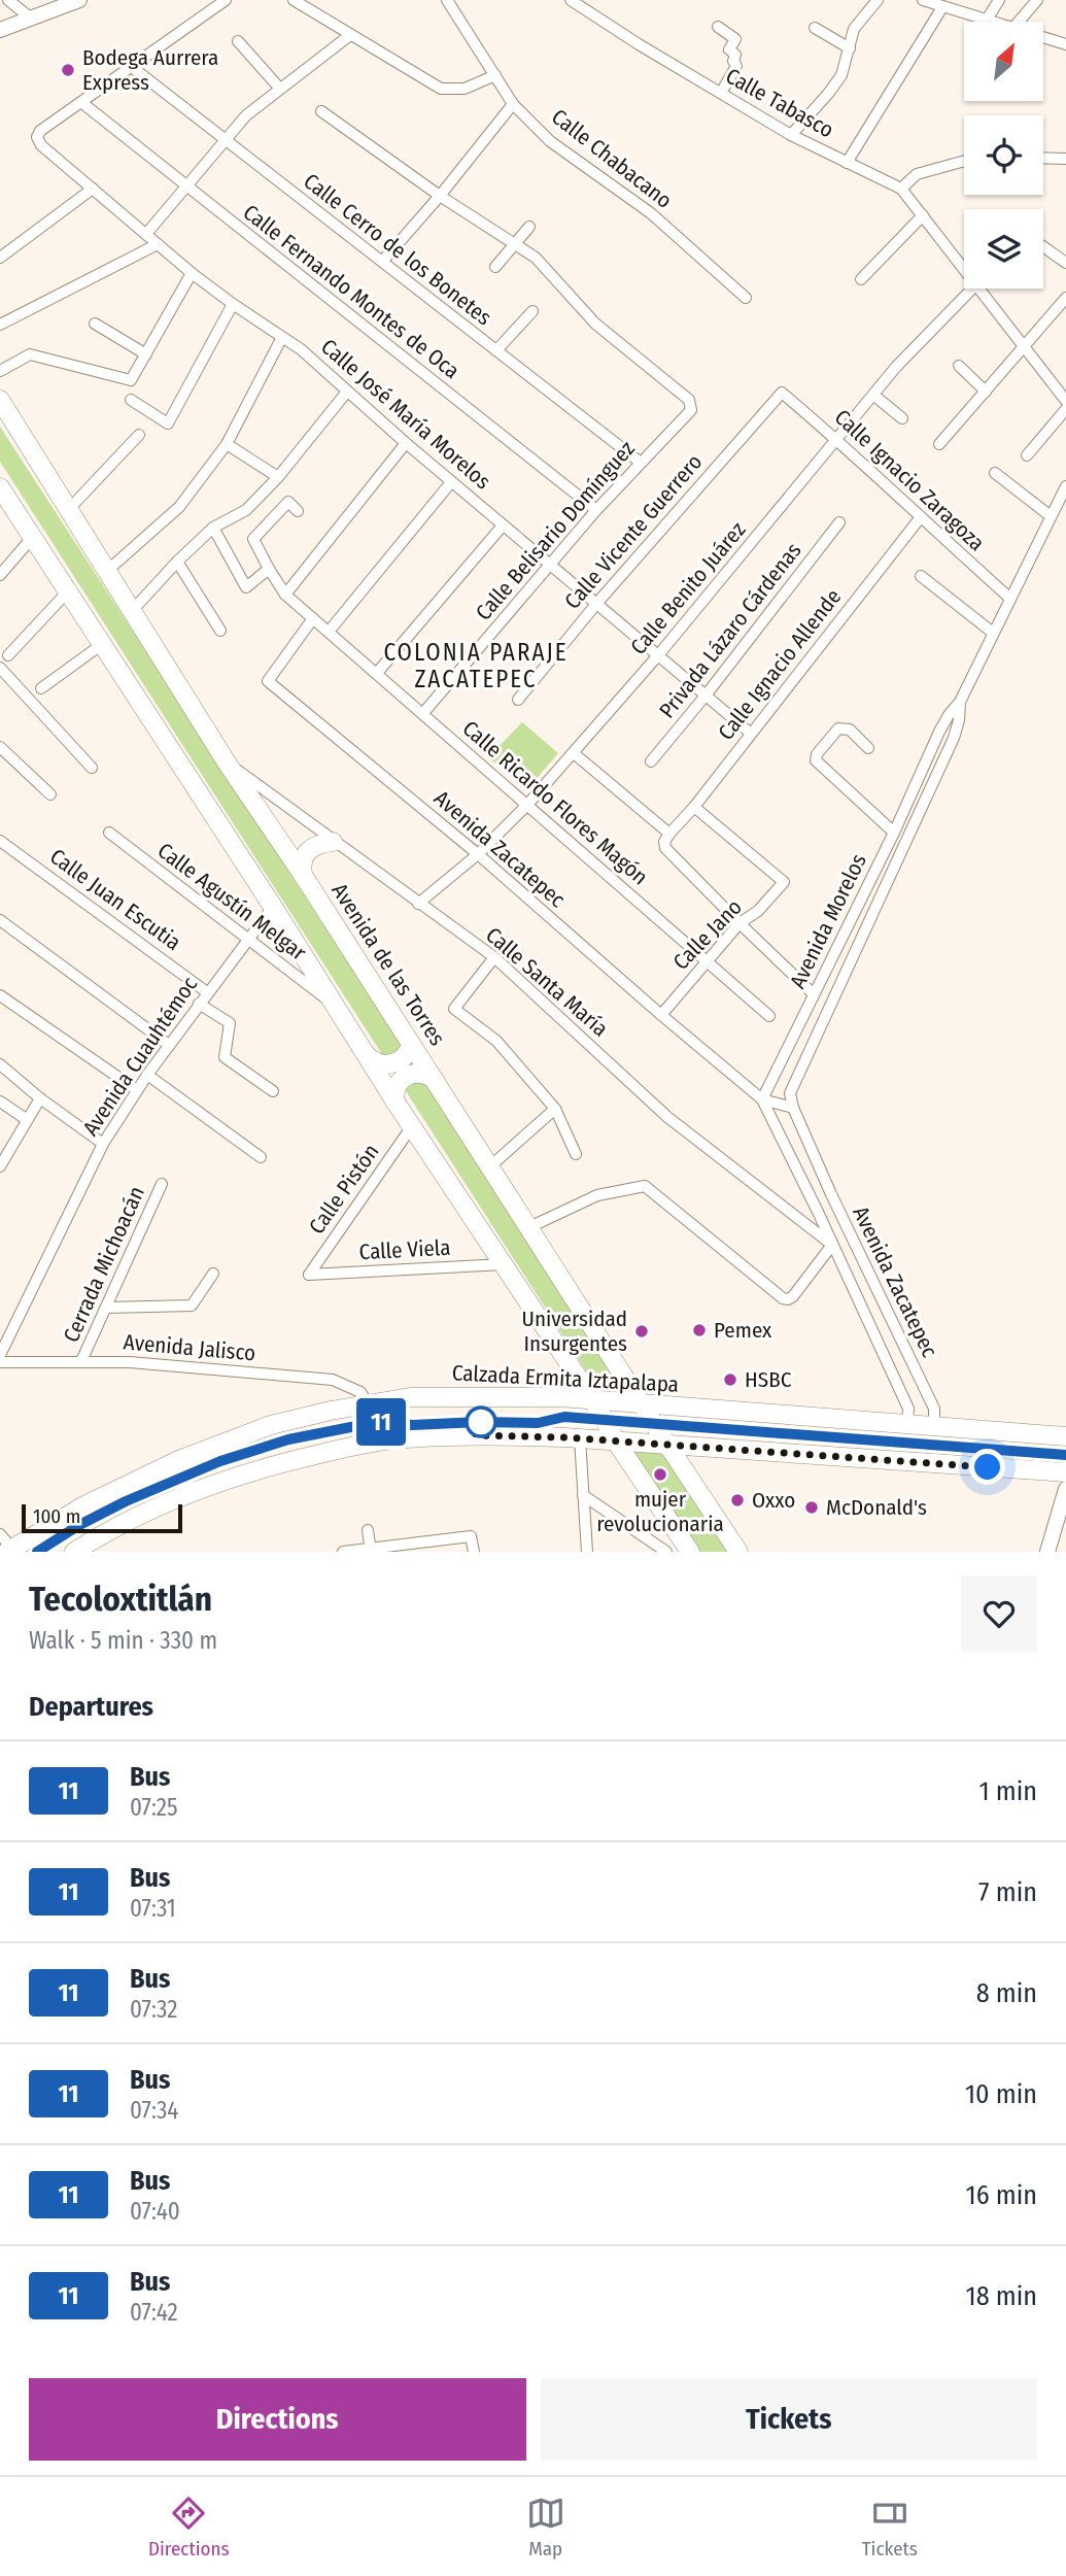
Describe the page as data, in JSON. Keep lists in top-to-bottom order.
{
  "streets": {
    "main road": ["Avenida de las Torres", "Calzada Ermita Iztapalapa"],
    "street": [
      "Calle Tabasco",
      "Calle Chabacano",
      "Calle Cerro de los Bonetes",
      "Calle Fernando Montes de Oca",
      "Calle José María Morelos",
      "Calle Ignacio Zaragoza",
      "Calle Belisario Domínguez",
      "Calle Vicente Guerrero",
      "Calle Benito Juárez",
      "Privada Lázaro Cárdenas",
      "Calle Ignacio Allende",
      "Calle Ricardo Flores Magón",
      "Avenida Zacatepec",
      "Calle Juan Escutia",
      "Calle Agustín Melgar",
      "Avenida Morelos",
      "Calle Jano",
      "Calle Santa María",
      "Avenida Cuauhtémoc",
      "Calle Pistón",
      "Calle Viela",
      "Cerrada Michoacán",
      "Avenida Jalisco"
    ]
  },
  "crossings": [
    ["Calle Cerro de los Bonetes", "Calle Belisario Domínguez"],
    ["Calle Fernando Montes de Oca", "Calle José María Morelos"],
    ["Calle Fernando Montes de Oca", "Calle Belisario Domínguez"],
    ["Calle José María Morelos", "Calle Belisario Domínguez"],
    ["Calle José María Morelos", "Calle Vicente Guerrero"],
    ["Calle José María Morelos", "Calle Benito Juárez"],
    ["Calle José María Morelos", "Privada Lázaro Cárdenas"],
    ["Calle José María Morelos", "Calle Ignacio Allende"],
    ["Calle Ignacio Zaragoza", "Calle Vicente Guerrero"],
    ["Calle Ignacio Zaragoza", "Calle Benito Juárez"],
    ["Calle Ignacio Zaragoza", "Calle Ignacio Allende"],
    ["Calle Ignacio Zaragoza", "Avenida Morelos"],
    ["Calle Belisario Domínguez", "Calle Ricardo Flores Magón"],
    ["Calle Benito Juárez", "Calle Ricardo Flores Magón"],
    ["Calle Benito Juárez", "Avenida Zacatepec"],
    ["Calle Benito Juárez", "Calle Santa María"],
    ["Calle Ignacio Allende", "Calle Jano"],
    ["Calle Ricardo Flores Magón", "Avenida Zacatepec"],
    ["Calle Ricardo Flores Magón", "Calle Jano"],
    ["Avenida Zacatepec", "Avenida Morelos"],
    ["Avenida Zacatepec", "Calle Jano"],
    ["Avenida Zacatepec", "Calle Santa María"],
    ["Avenida Zacatepec", "Calzada Ermita Iztapalapa"],
    ["Calle Juan Escutia", "Avenida Cuauhtémoc"],
    ["Calle Agustín Melgar", "Avenida Cuauhtémoc"],
    ["Avenida de las Torres", "Calle Santa María"],
    ["Avenida de las Torres", "Calzada Ermita Iztapalapa"],
    ["Calle Pistón", "Calle Viela"],
    ["Cerrada Michoacán", "Avenida Jalisco"],
    ["Avenida Jalisco", "Calzada Ermita Iztapalapa"]
  ],
  "districts": ["COLONIA PARAJE ZACATEPEC"],
  "places": [
    "Bodega Aurrera Express",
    "Pemex",
    "Universidad Insurgentes",
    "HSBC",
    "mujer revolucionaria",
    "Oxxo",
    "McDonald's"
  ],
  "lines": ["bus line 11"],
  "scale_bar": "100 m",
  "north": "top right",
  "page": {
    "on_map": "11",
    "scale": "100 m",
    "heading": [
      ["Tecoloxtitlán", "Walk · 5 min · 330 m"],
      "Departures"
    ],
    "list": [
      {
        "mark": "11",
        "name": "Bus",
        "note": "07:25",
        "value": "1 min"
      },
      {
        "mark": "11",
        "name": "Bus",
        "note": "07:31",
        "value": "7 min"
      },
      {
        "mark": "11",
        "name": "Bus",
        "note": "07:32",
        "value": "8 min"
      },
      {
        "mark": "11",
        "name": "Bus",
        "note": "07:34",
        "value": "10 min"
      },
      {
        "mark": "11",
        "name": "Bus",
        "note": "07:40",
        "value": "16 min"
      },
      {
        "mark": "11",
        "name": "Bus",
        "note": "07:42",
        "value": "18 min"
      }
    ],
    "buttons": ["Directions", "Tickets"],
    "tabs": ["Directions", "Map", "Tickets"]
  }
}
